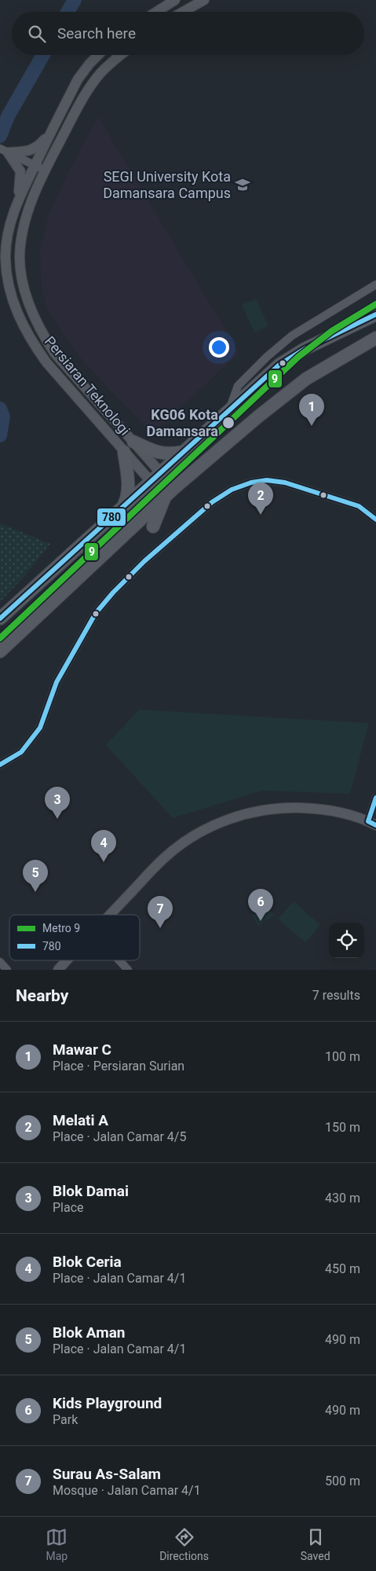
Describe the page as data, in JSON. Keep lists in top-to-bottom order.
{
  "streets": {
    "street": ["Persiaran Teknologi"]
  },
  "places": {
    "school or university": ["SEGI University Kota Damansara Campus"],
    "other": ["KG06 Kota Damansara"]
  },
  "lines": ["metro line 9", "transit line 780"],
  "legend": ["Metro 9", "780"],
  "page": {
    "search": "Search here",
    "pins": [
      "1",
      "2",
      "3",
      "4",
      "5",
      "6",
      "7"
    ],
    "heading": ["Nearby", "7 results"],
    "list": [
      {
        "mark": "1",
        "name": "Mawar C",
        "note": "Place · Persiaran Surian",
        "value": "100 m"
      },
      {
        "mark": "2",
        "name": "Melati A",
        "note": "Place · Jalan Camar 4/5",
        "value": "150 m"
      },
      {
        "mark": "3",
        "name": "Blok Damai",
        "note": "Place",
        "value": "430 m"
      },
      {
        "mark": "4",
        "name": "Blok Ceria",
        "note": "Place · Jalan Camar 4/1",
        "value": "450 m"
      },
      {
        "mark": "5",
        "name": "Blok Aman",
        "note": "Place · Jalan Camar 4/1",
        "value": "490 m"
      },
      {
        "mark": "6",
        "name": "Kids Playground",
        "note": "Park",
        "value": "490 m"
      },
      {
        "mark": "7",
        "name": "Surau As-Salam",
        "note": "Mosque · Jalan Camar 4/1",
        "value": "500 m"
      }
    ],
    "nav": ["Map", "Directions", "Saved"]
  }
}
